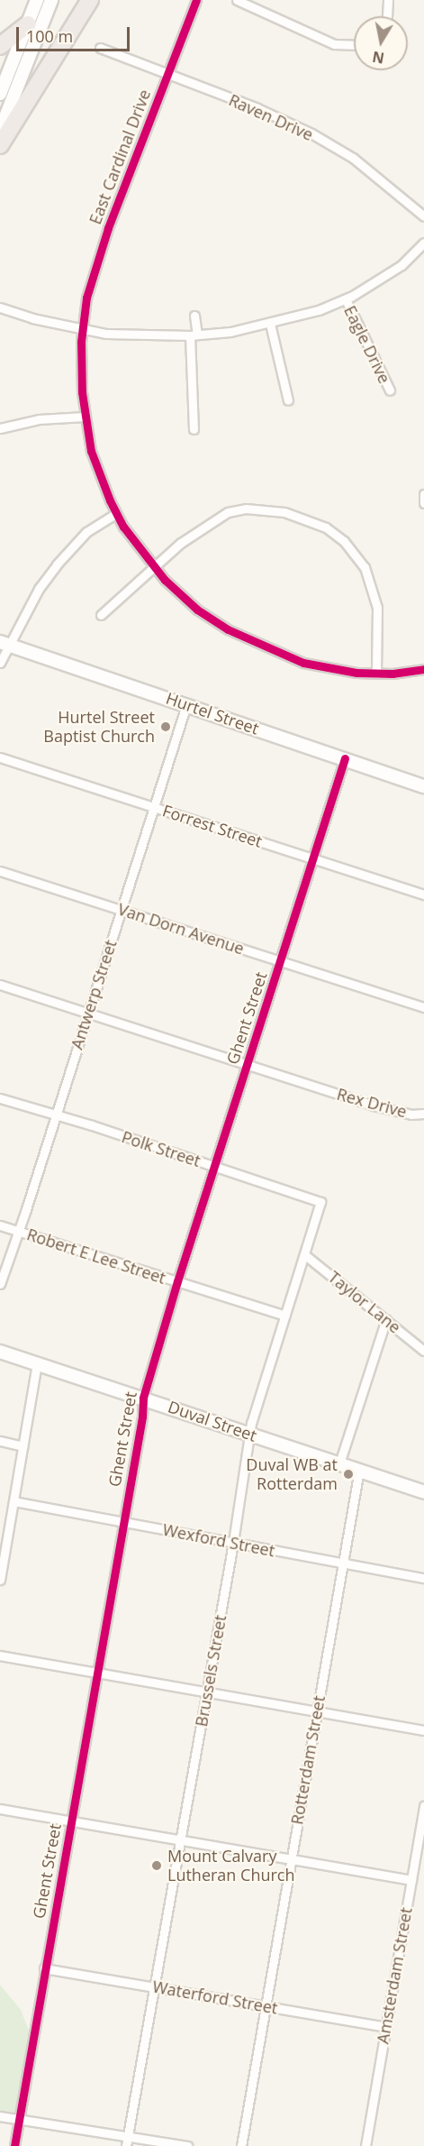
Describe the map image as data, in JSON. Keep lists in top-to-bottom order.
{
  "streets": {
    "street": [
      "Raven Drive",
      "East Cardinal Drive",
      "Eagle Drive",
      "Hurtel Street",
      "Forrest Street",
      "Van Dorn Avenue",
      "Antwerp Street",
      "Ghent Street",
      "Rex Drive",
      "Polk Street",
      "Robert E Lee Street",
      "Taylor Lane",
      "Duval Street",
      "Wexford Street",
      "Brussels Street",
      "Rotterdam Street",
      "Amsterdam Street",
      "Waterford Street"
    ]
  },
  "crossings": [
    ["Raven Drive", "East Cardinal Drive"],
    ["East Cardinal Drive", "Eagle Drive"],
    ["Hurtel Street", "Antwerp Street"],
    ["Hurtel Street", "Ghent Street"],
    ["Forrest Street", "Antwerp Street"],
    ["Forrest Street", "Ghent Street"],
    ["Van Dorn Avenue", "Antwerp Street"],
    ["Van Dorn Avenue", "Ghent Street"],
    ["Antwerp Street", "Rex Drive"],
    ["Antwerp Street", "Polk Street"],
    ["Antwerp Street", "Robert E Lee Street"],
    ["Ghent Street", "Rex Drive"],
    ["Ghent Street", "Polk Street"],
    ["Ghent Street", "Robert E Lee Street"],
    ["Ghent Street", "Duval Street"],
    ["Ghent Street", "Wexford Street"],
    ["Ghent Street", "Waterford Street"],
    ["Polk Street", "Brussels Street"],
    ["Robert E Lee Street", "Brussels Street"],
    ["Taylor Lane", "Brussels Street"],
    ["Duval Street", "Brussels Street"],
    ["Duval Street", "Rotterdam Street"],
    ["Wexford Street", "Brussels Street"],
    ["Wexford Street", "Rotterdam Street"],
    ["Brussels Street", "Waterford Street"],
    ["Rotterdam Street", "Waterford Street"],
    ["Amsterdam Street", "Waterford Street"]
  ],
  "places": ["Hurtel Street Baptist Church", "Duval WB at Rotterdam", "Mount Calvary Lutheran Church"],
  "scale_bar": "100 m",
  "north": "bottom"
}
